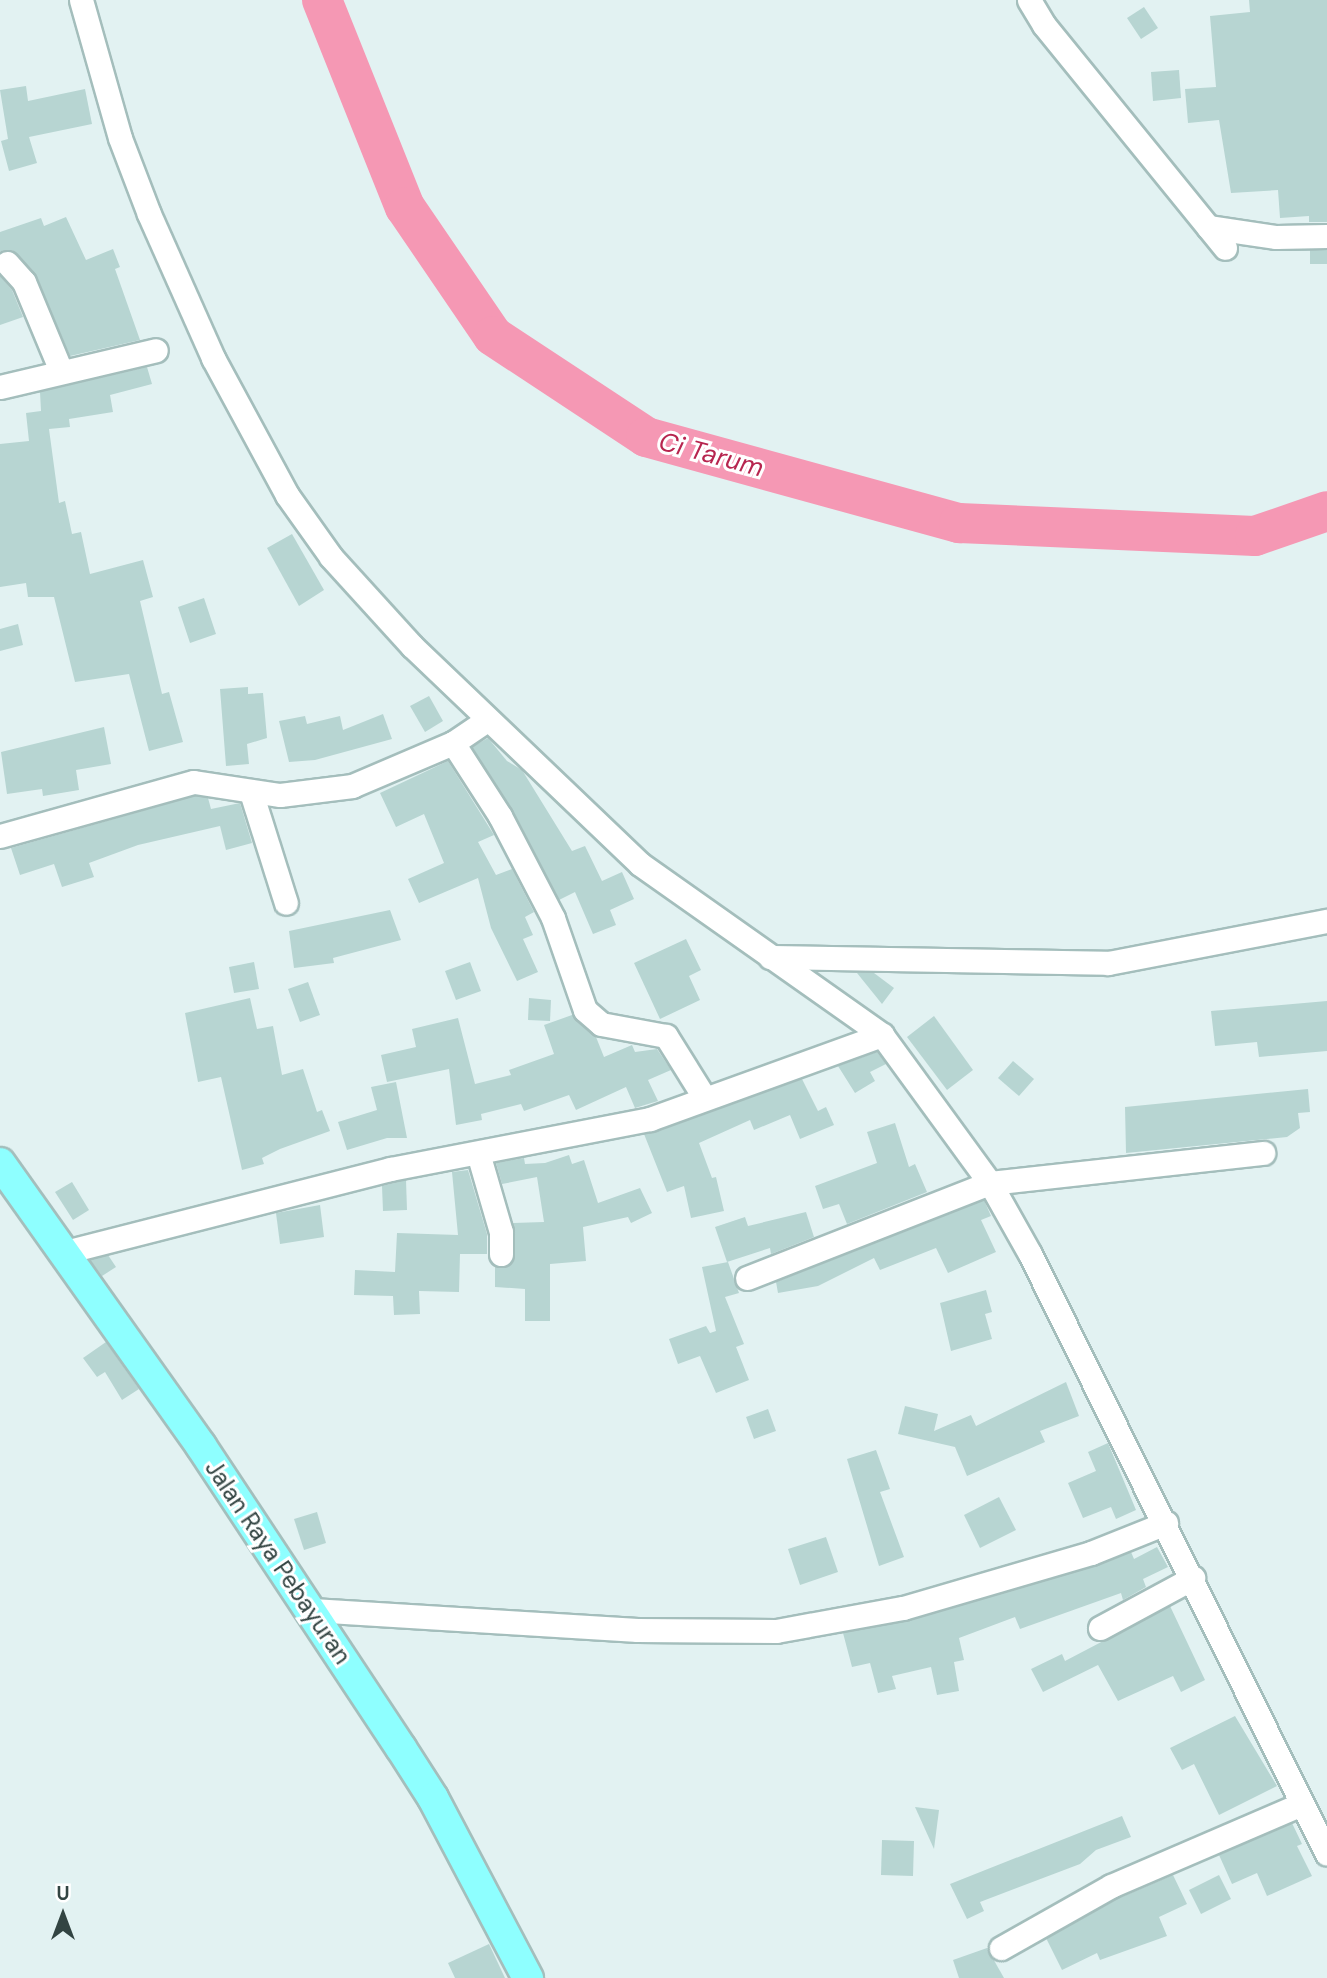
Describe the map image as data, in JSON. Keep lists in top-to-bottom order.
{
  "streets": {
    "main road": ["Jalan Raya Pebayuran"]
  },
  "water": ["Ci Tarum"],
  "north": "top"
}
